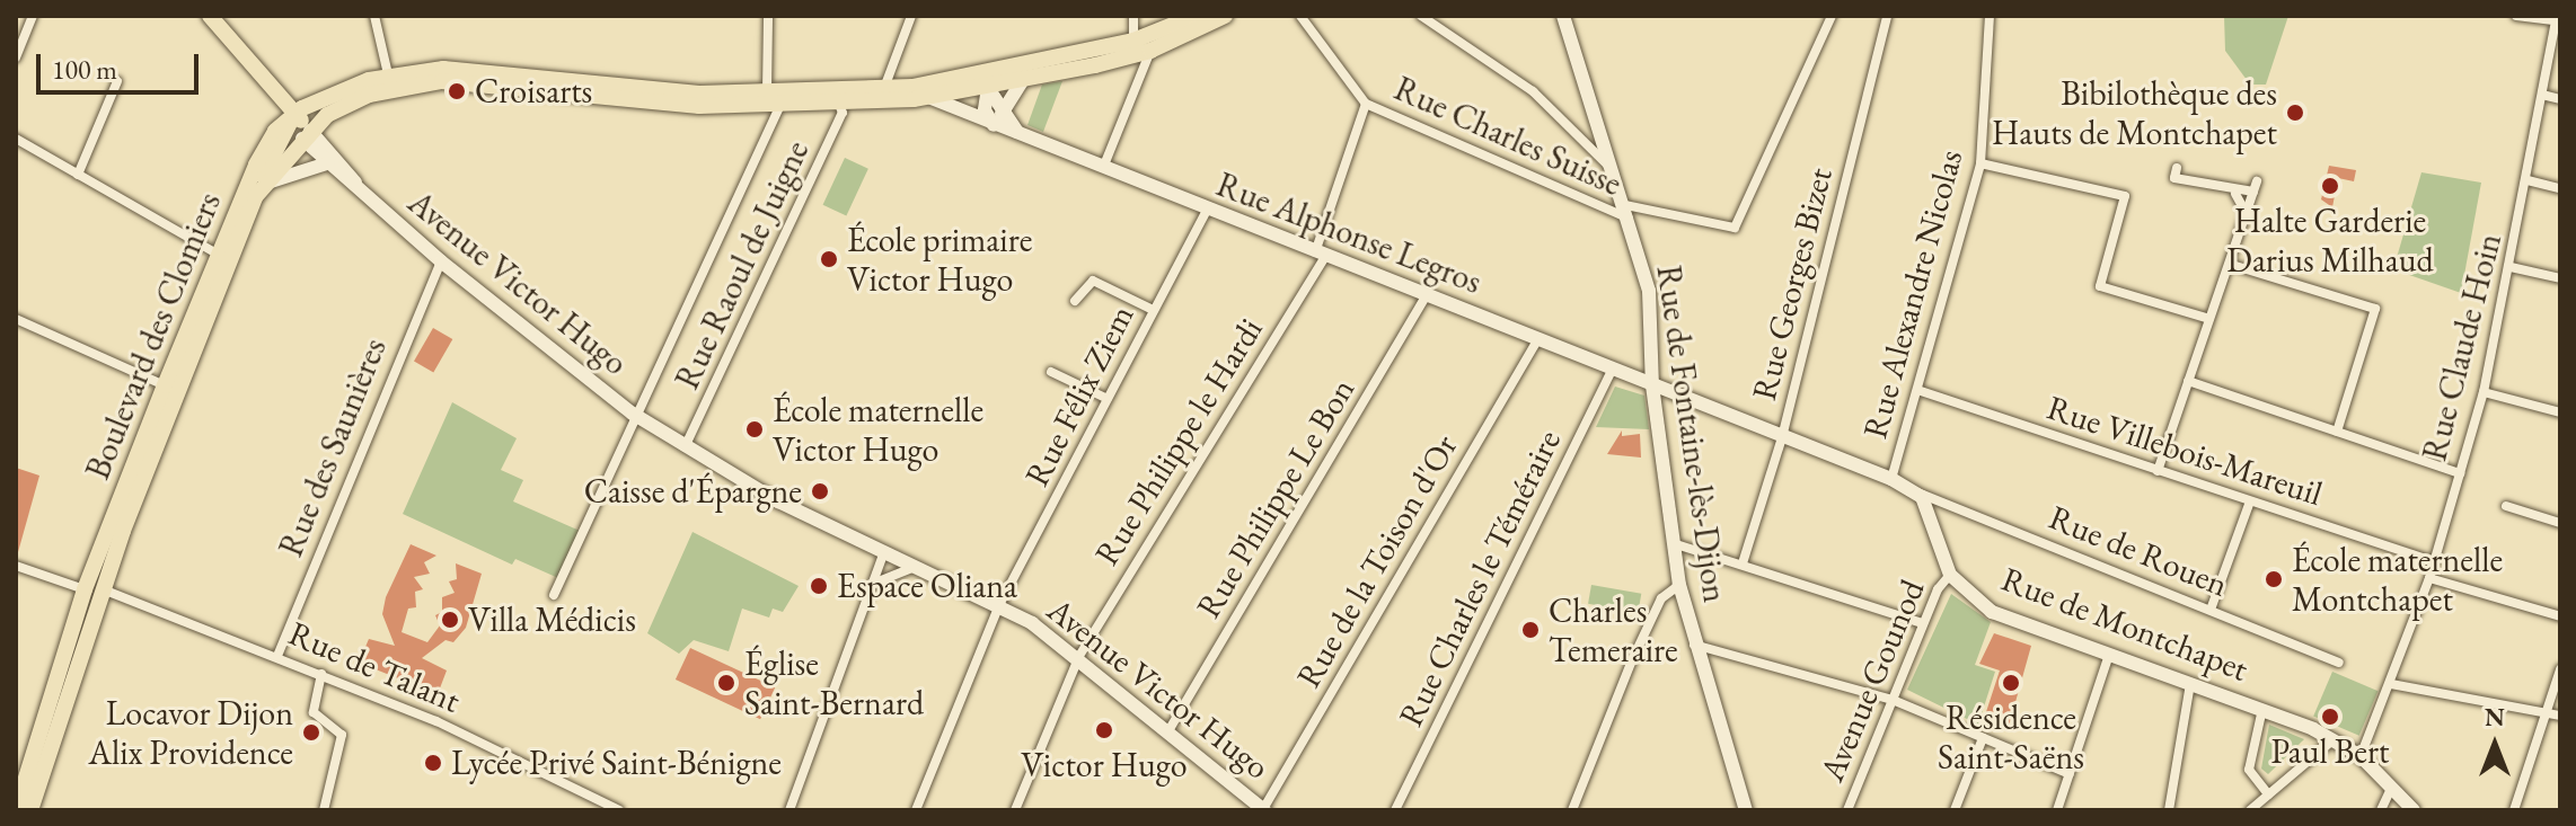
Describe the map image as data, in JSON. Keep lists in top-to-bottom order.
{
  "streets": {
    "main road": ["Avenue Victor Hugo", "Boulevard des Clomiers"],
    "street": [
      "Rue Charles Suisse",
      "Rue Alphonse Legros",
      "Rue Raoul de Juigne",
      "Rue Georges Bizet",
      "Rue Alexandre Nicolas",
      "Rue Claude Hoin",
      "Rue Félix Ziem",
      "Rue de Fontaine-lès-Dijon",
      "Rue Philippe le Hardi",
      "Rue des Saunières",
      "Rue Villebois-Mareuil",
      "Rue Philippe Le Bon",
      "Rue de Rouen",
      "Rue de la Toison d'Or",
      "Rue Charles le Téméraire",
      "Rue de Montchapet",
      "Rue de Talant",
      "Avenue Gounod"
    ]
  },
  "crossings": [
    ["Rue Charles Suisse", "Rue de Fontaine-lès-Dijon"],
    ["Rue Charles Suisse", "Rue Philippe le Hardi"],
    ["Rue Alphonse Legros", "Rue Félix Ziem"],
    ["Rue Alphonse Legros", "Rue de Fontaine-lès-Dijon"],
    ["Rue Alphonse Legros", "Rue Philippe le Hardi"],
    ["Rue Alphonse Legros", "Rue Philippe Le Bon"],
    ["Rue Alphonse Legros", "Rue de la Toison d'Or"],
    ["Rue Alphonse Legros", "Rue Charles le Téméraire"],
    ["Rue Raoul de Juigne", "Avenue Victor Hugo"],
    ["Avenue Victor Hugo", "Boulevard des Clomiers"],
    ["Avenue Victor Hugo", "Rue Félix Ziem"],
    ["Avenue Victor Hugo", "Rue Philippe le Hardi"],
    ["Avenue Victor Hugo", "Rue des Saunières"],
    ["Avenue Victor Hugo", "Rue Philippe Le Bon"],
    ["Avenue Victor Hugo", "Rue de la Toison d'Or"],
    ["Rue Alexandre Nicolas", "Rue Villebois-Mareuil"],
    ["Boulevard des Clomiers", "Rue de Talant"],
    ["Rue Claude Hoin", "Rue Villebois-Mareuil"],
    ["Rue Claude Hoin", "Rue de Montchapet"],
    ["Rue des Saunières", "Rue de Talant"],
    ["Rue de Rouen", "Rue de Montchapet"],
    ["Rue de Montchapet", "Avenue Gounod"]
  ],
  "places": [
    "Croisarts",
    "Bibilothèque des Hauts de Montchapet",
    "Halte Garderie Darius Milhaud",
    "École primaire Victor Hugo",
    "École maternelle Victor Hugo",
    "Caisse d'Épargne",
    "École maternelle Montchapet",
    "Espace Oliana",
    "Villa Médicis",
    "Charles Temeraire",
    "Église Saint-Bernard",
    "Résidence Saint-Saëns",
    "Paul Bert",
    "Victor Hugo",
    "Locavor Dijon Alix Providence",
    "Lycée Privé Saint-Bénigne"
  ],
  "scale_bar": "100 m",
  "north": "top"
}
